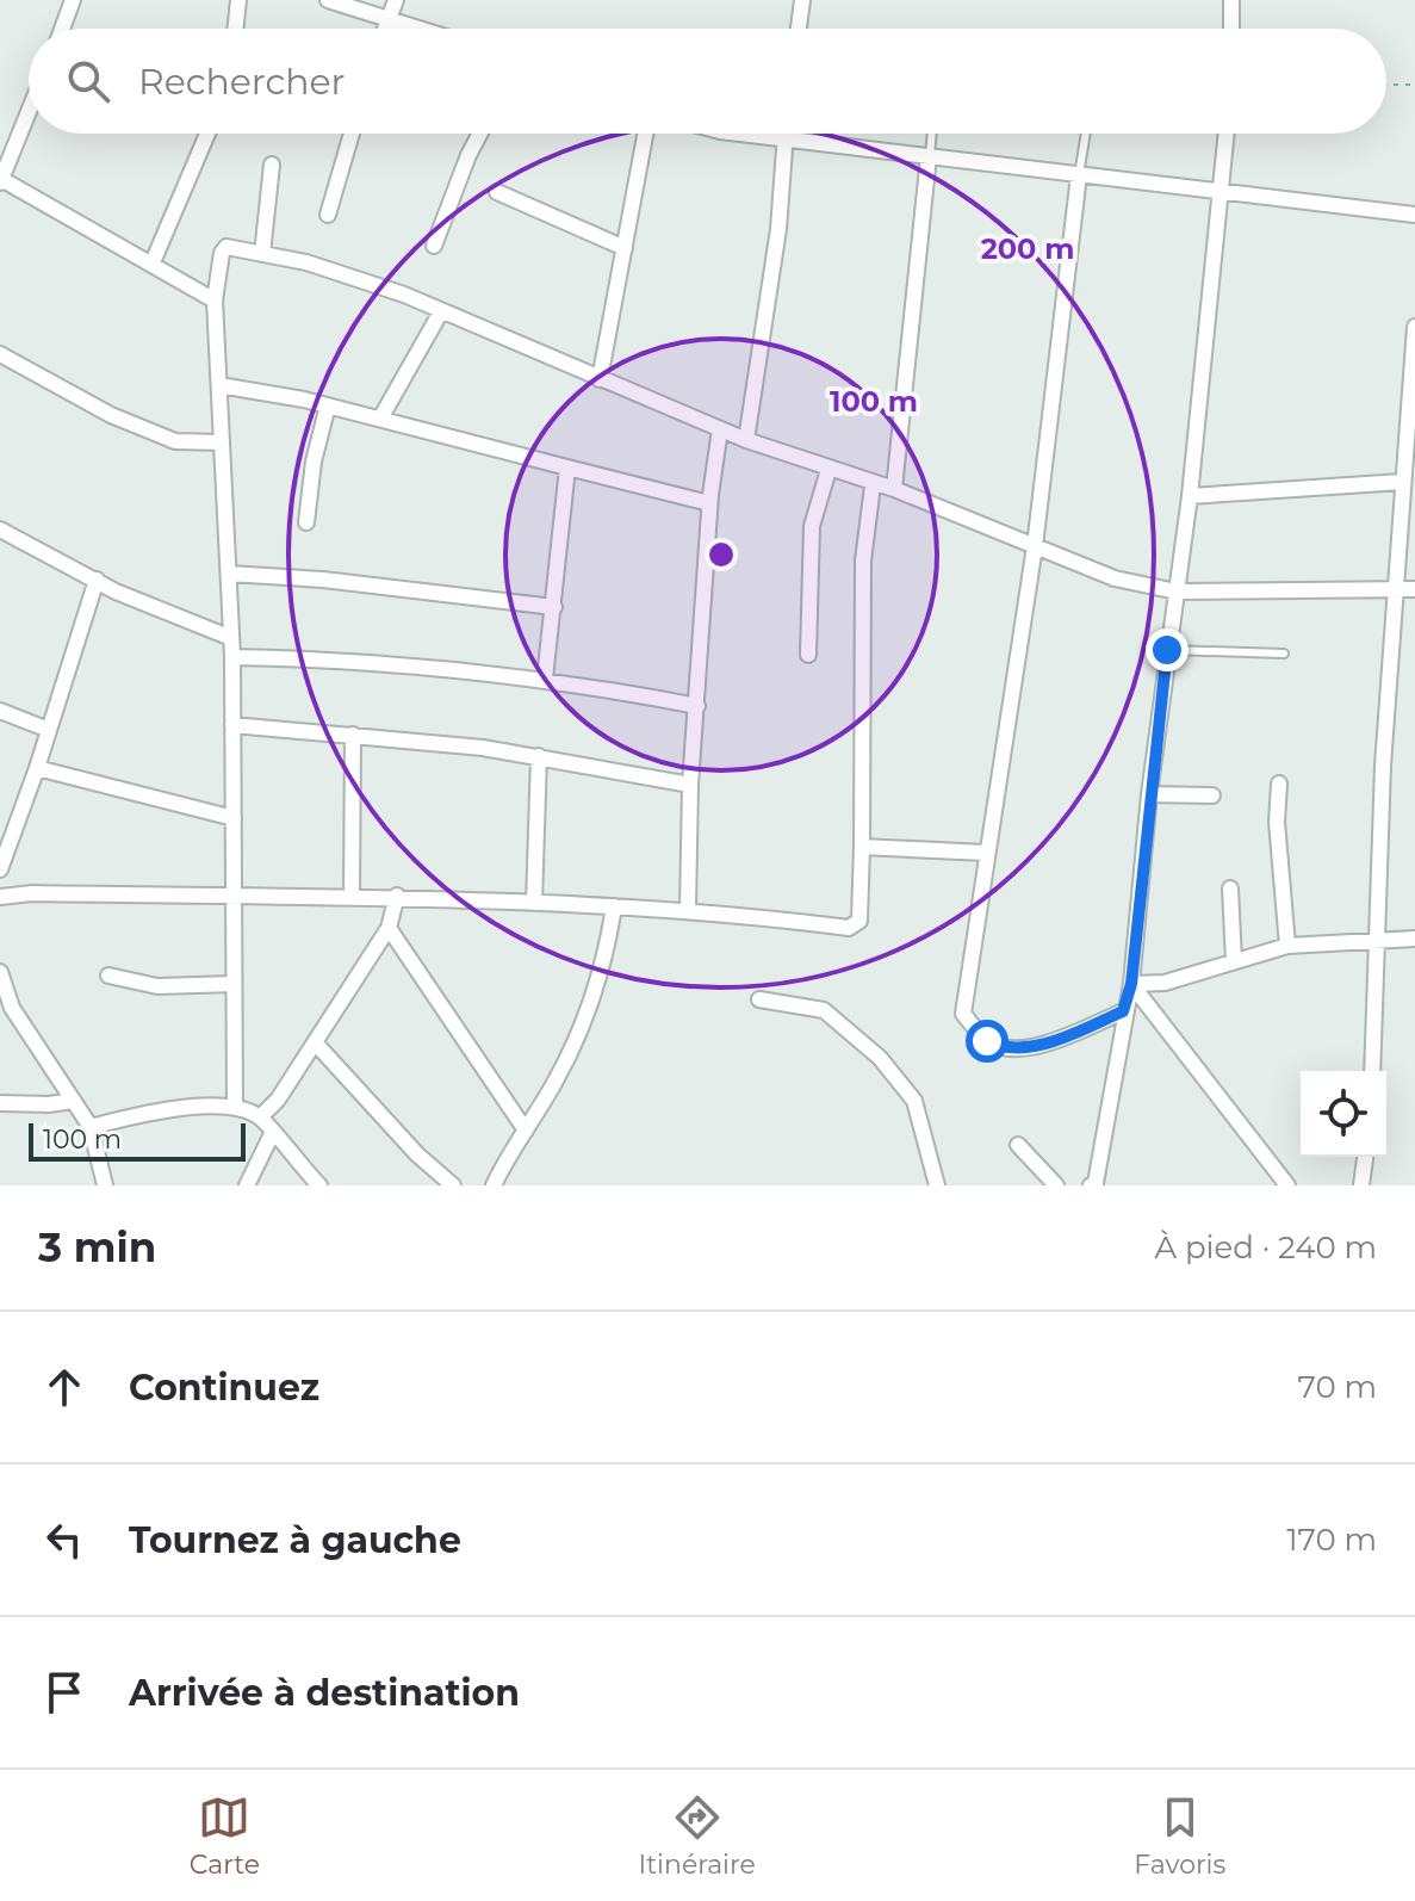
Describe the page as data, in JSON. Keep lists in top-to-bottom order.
{
  "scale_bar": "100 m",
  "page": {
    "search": "Rechercher",
    "scale": "100 m",
    "heading": ["3 min", "À pied · 240 m"],
    "list": [
      ["Continuez", "70 m"],
      ["Tournez à gauche", "170 m"],
      "Arrivée à destination"
    ],
    "nav": ["Carte", "Itinéraire", "Favoris"]
  },
  "rings": ["200 m", "100 m"]
}
